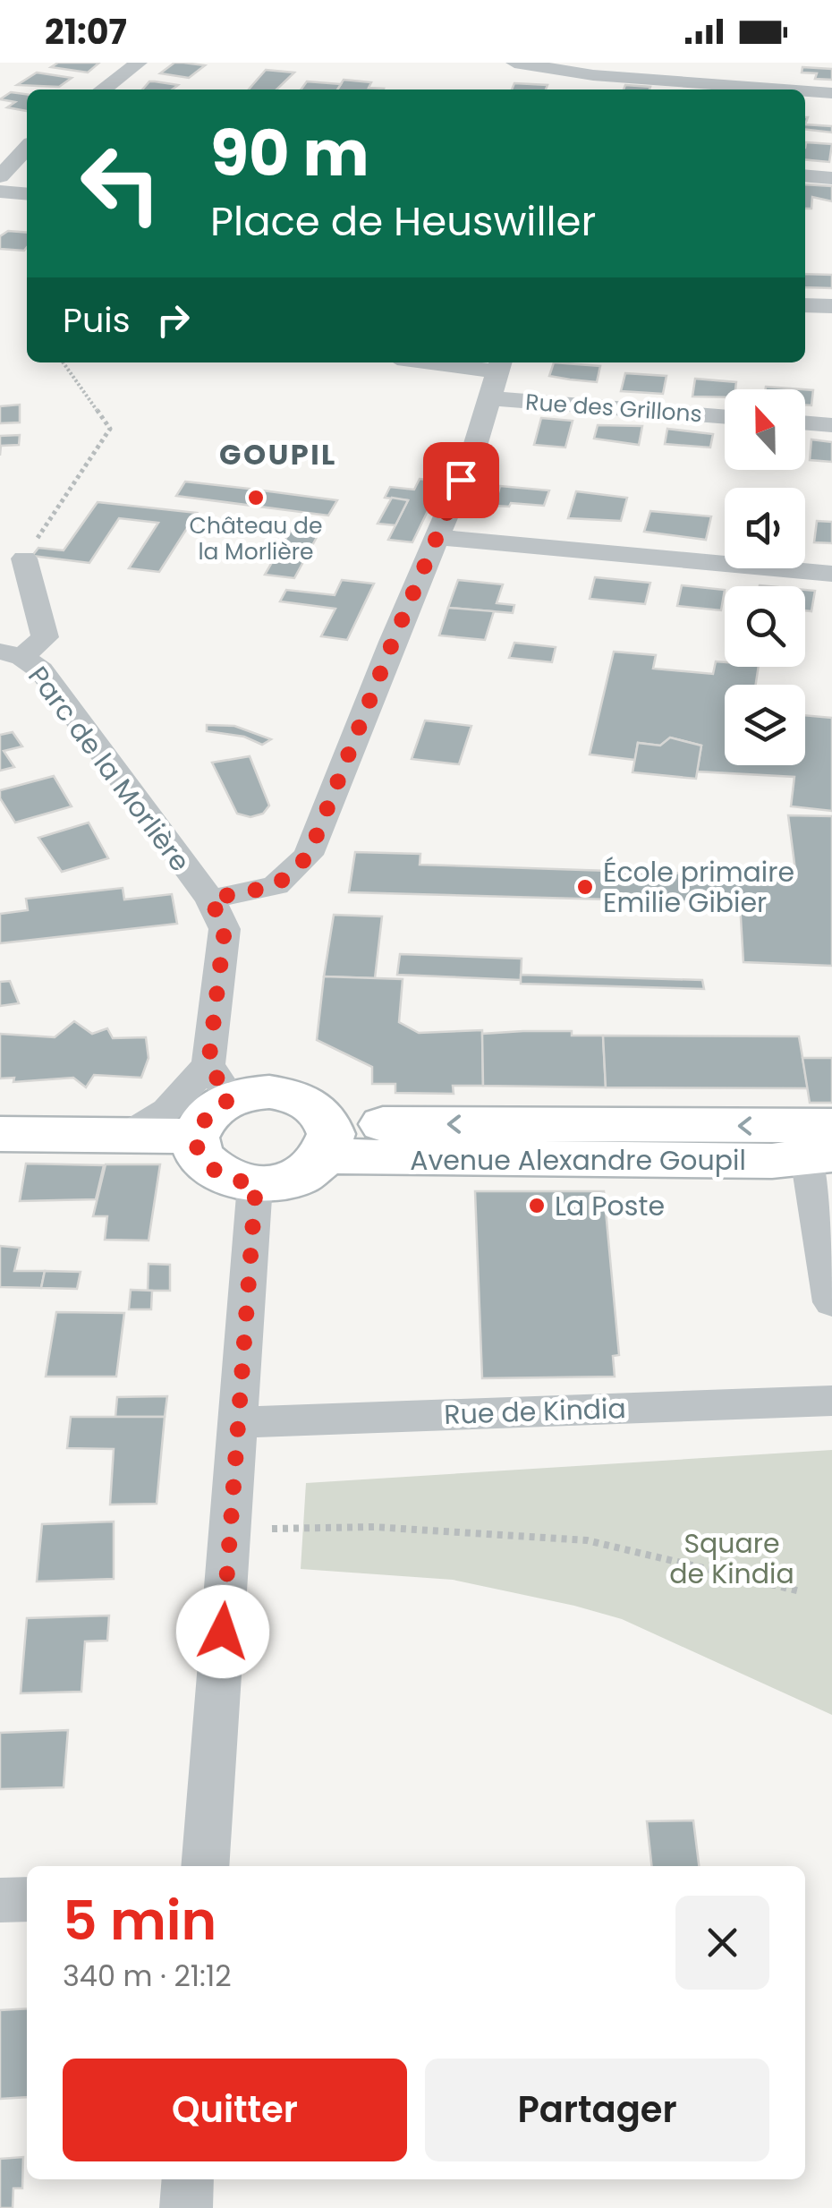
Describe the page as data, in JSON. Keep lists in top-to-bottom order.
{
  "streets": {
    "street": [
      "Rue des Grillons",
      "Parc de la Morlière",
      "Avenue Alexandre Goupil",
      "Rue de Kindia"
    ]
  },
  "crossings": [
    ["Parc de la Morlière", "Avenue Alexandre Goupil"]
  ],
  "districts": ["GOUPIL"],
  "parks": ["Square de Kindia"],
  "places": ["Château de la Morlière", "École primaire Emilie Gibier", "La Poste"],
  "north": "top",
  "page": {
    "status": "21:07",
    "turn": ["90 m", "Place de Heuswiller"],
    "then": "Puis",
    "heading": ["5 min", "340 m · 21:12"],
    "buttons": ["Quitter", "Partager"]
  }
}
